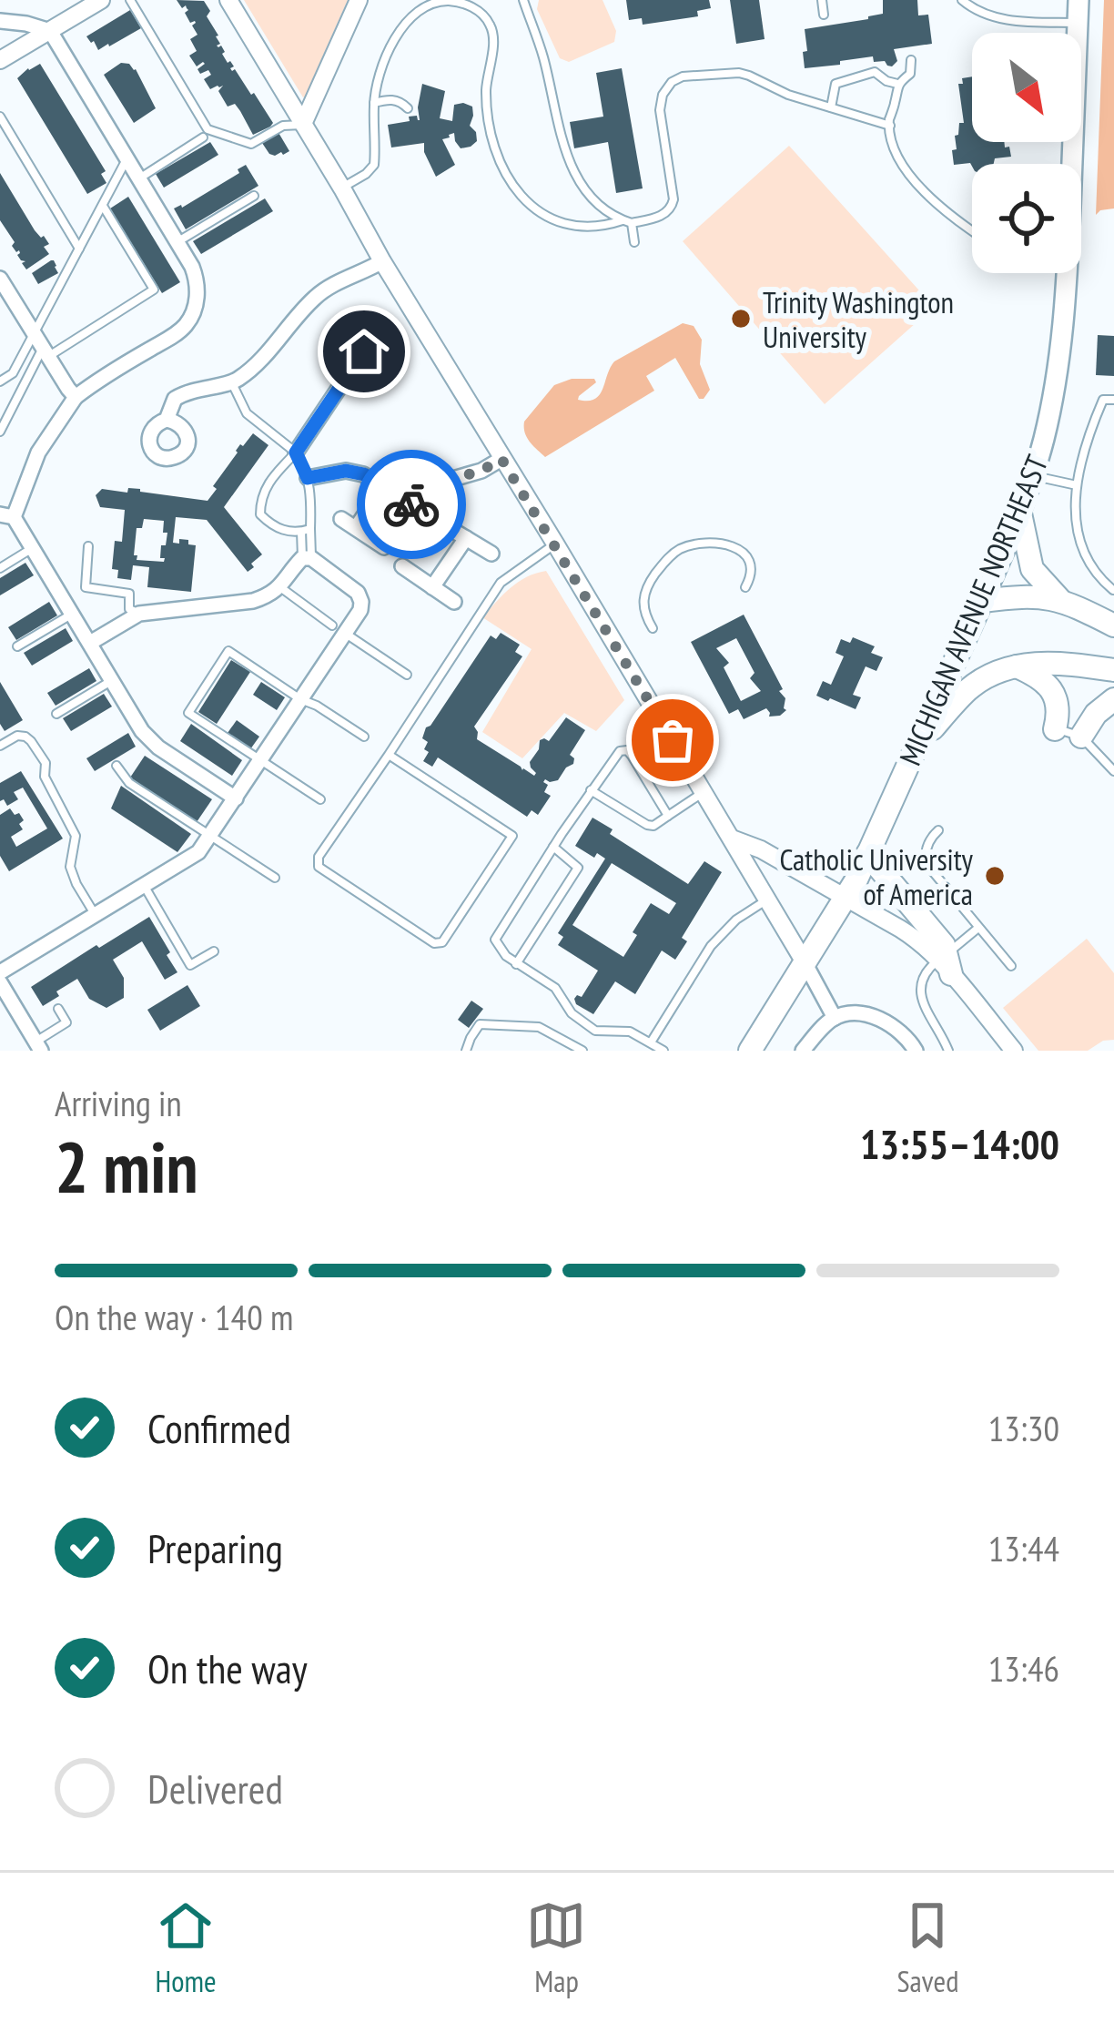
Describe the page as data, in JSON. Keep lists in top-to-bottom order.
{
  "streets": {
    "main road": ["MICHIGAN AVENUE NORTHEAST"]
  },
  "places": ["Trinity Washington University", "Catholic University of America"],
  "north": "bottom right",
  "page": {
    "heading": ["2 min", "Arriving in", "13:55–14:00"],
    "bar": "On the way · 140 m",
    "list": [
      ["Confirmed", "13:30"],
      ["Preparing", "13:44"],
      ["On the way", "13:46"],
      "Delivered"
    ],
    "tabs": ["Home", "Map", "Saved"]
  }
}
